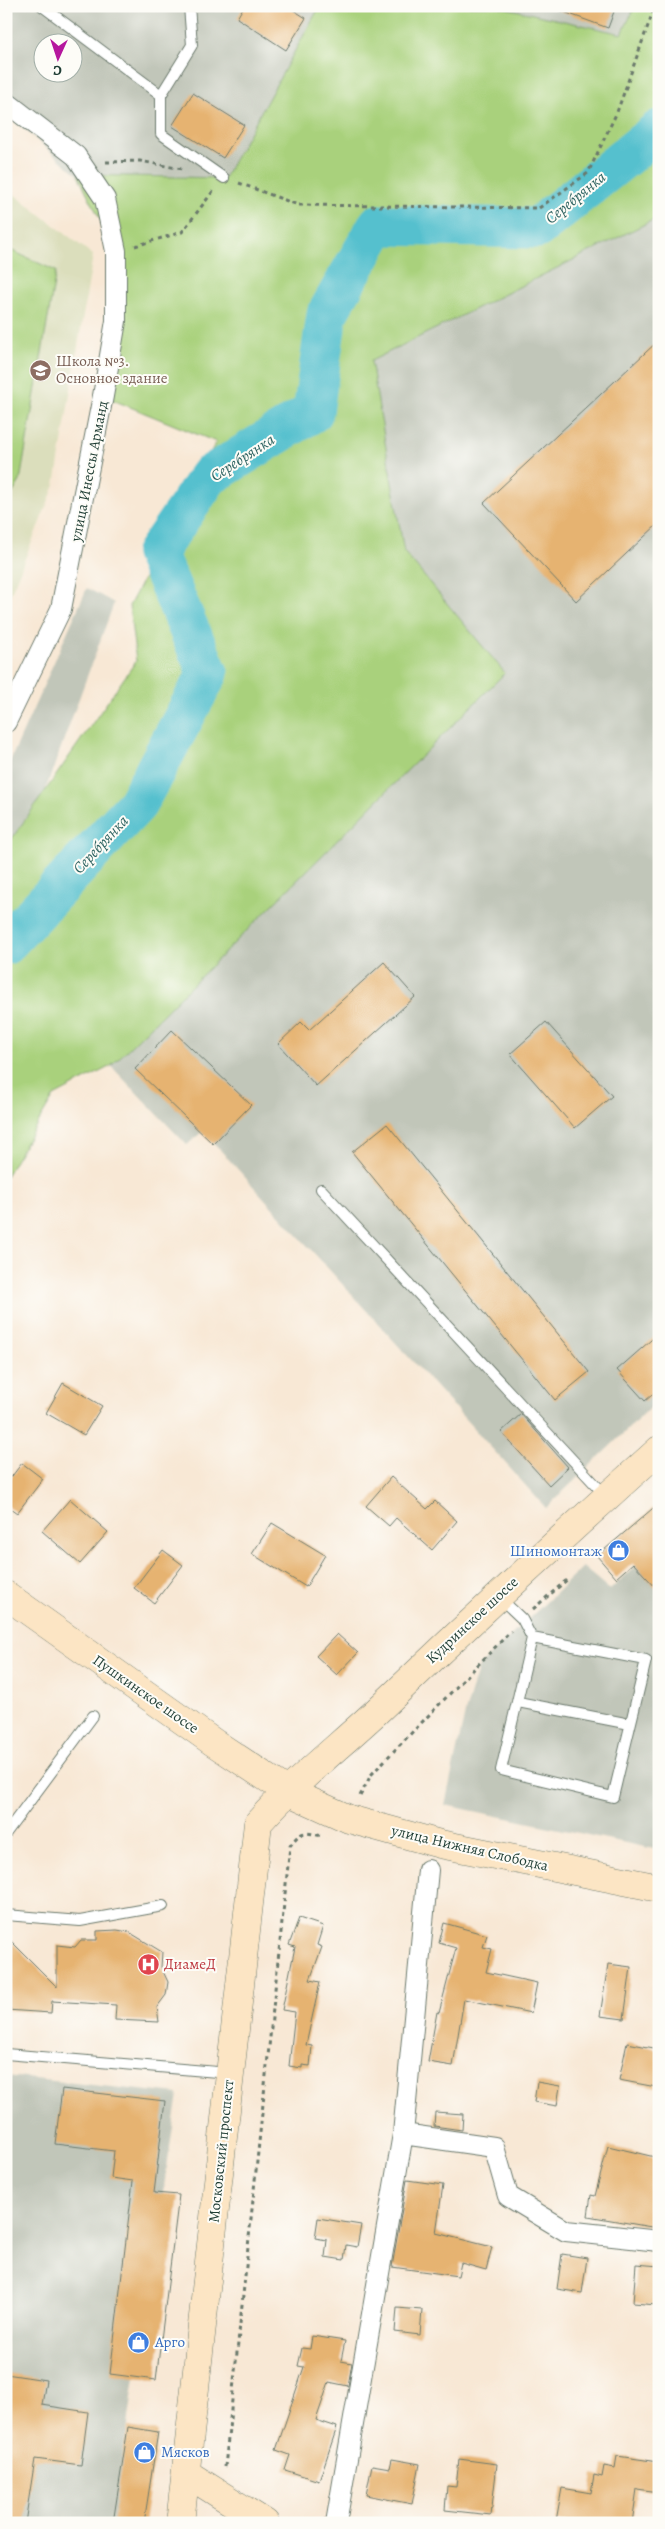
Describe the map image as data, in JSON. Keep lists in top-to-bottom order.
{
  "streets": {
    "main road": [
      "Кудринское шоссе",
      "Пушкинское шоссе",
      "улица Нижняя Слободка",
      "Московский проспект"
    ],
    "street": ["улица Инессы Арманд"]
  },
  "crossings": [
    ["Кудринское шоссе", "Пушкинское шоссе"],
    ["Кудринское шоссе", "улица Нижняя Слободка"],
    ["Кудринское шоссе", "Московский проспект"],
    ["Пушкинское шоссе", "улица Нижняя Слободка"],
    ["Пушкинское шоссе", "Московский проспект"],
    ["улица Нижняя Слободка", "Московский проспект"]
  ],
  "water": ["Серебрянка"],
  "places": {
    "school or university": ["Школа №3. Основное здание"],
    "shop": ["Шиномонтаж", "Арго", "Мясков"],
    "hospital": ["ДиамеД"]
  },
  "north": "bottom"
}
